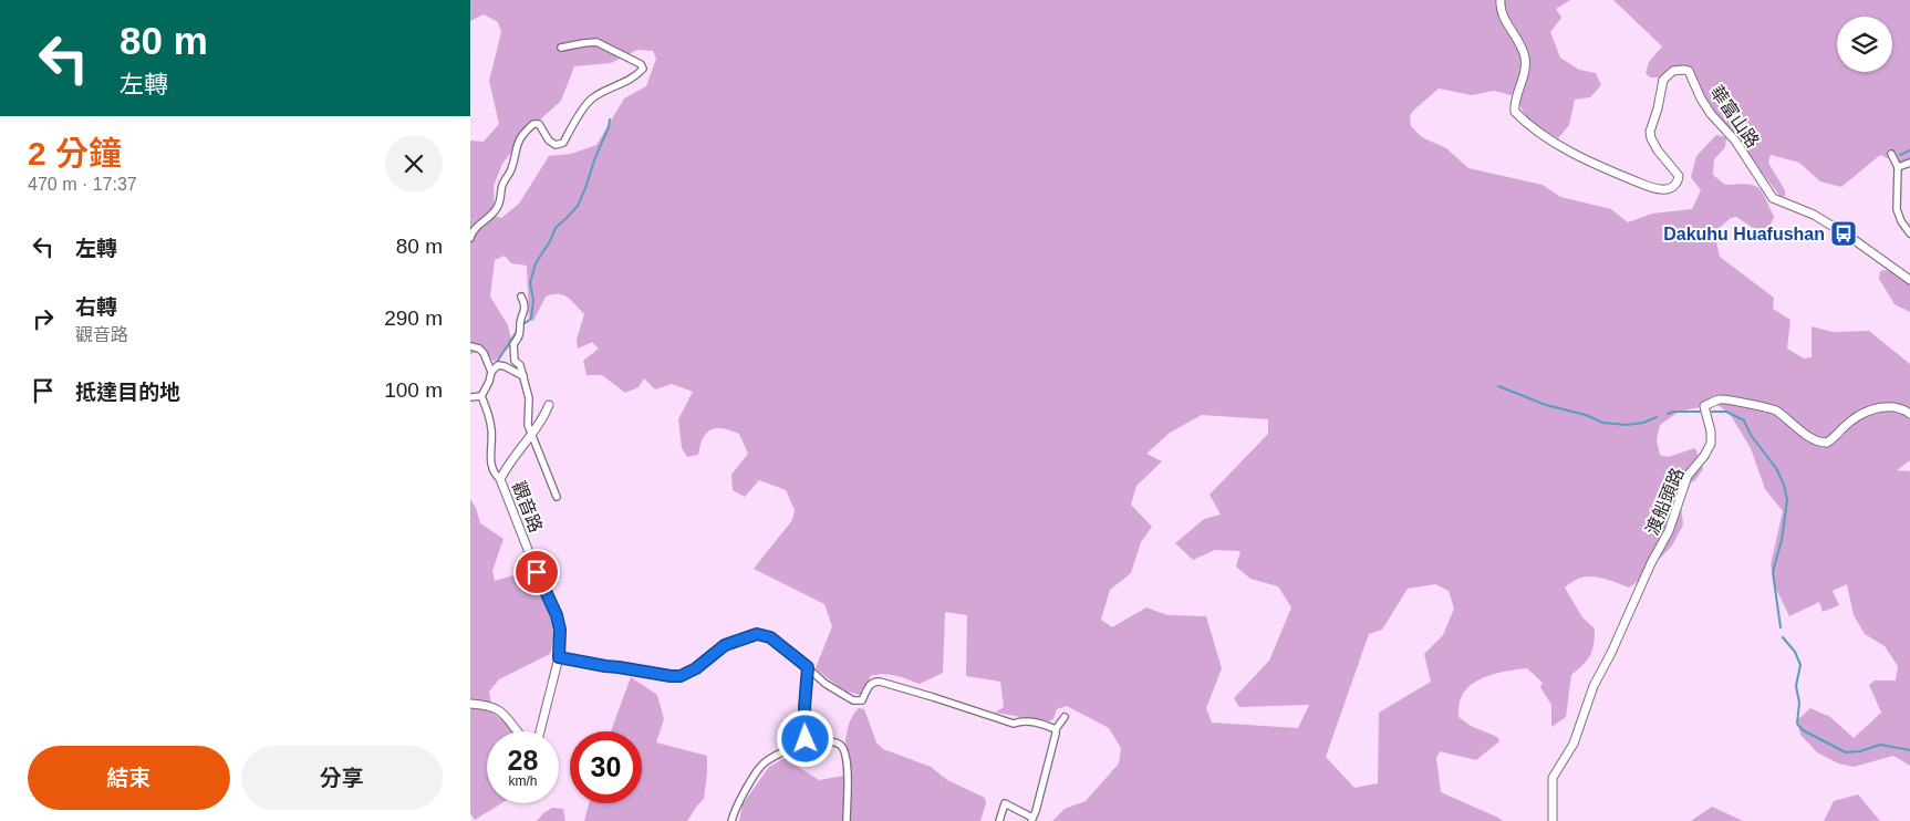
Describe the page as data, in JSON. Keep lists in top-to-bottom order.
{
  "streets": {
    "street": ["華富山路", "渡船頭路", "觀音路"]
  },
  "places": {
    "bus stop": ["Dakuhu Huafushan"]
  },
  "page": {
    "turn": ["80 m", "左轉"],
    "heading": ["2 分鐘", "470 m · 17:37"],
    "list": [
      {
        "name": "左轉",
        "value": "80 m"
      },
      {
        "name": "右轉",
        "note": "觀音路",
        "value": "290 m"
      },
      {
        "name": "抵達目的地",
        "value": "100 m"
      }
    ],
    "speed": "28 km/h",
    "limit": "30",
    "buttons": ["結束", "分享"]
  }
}
